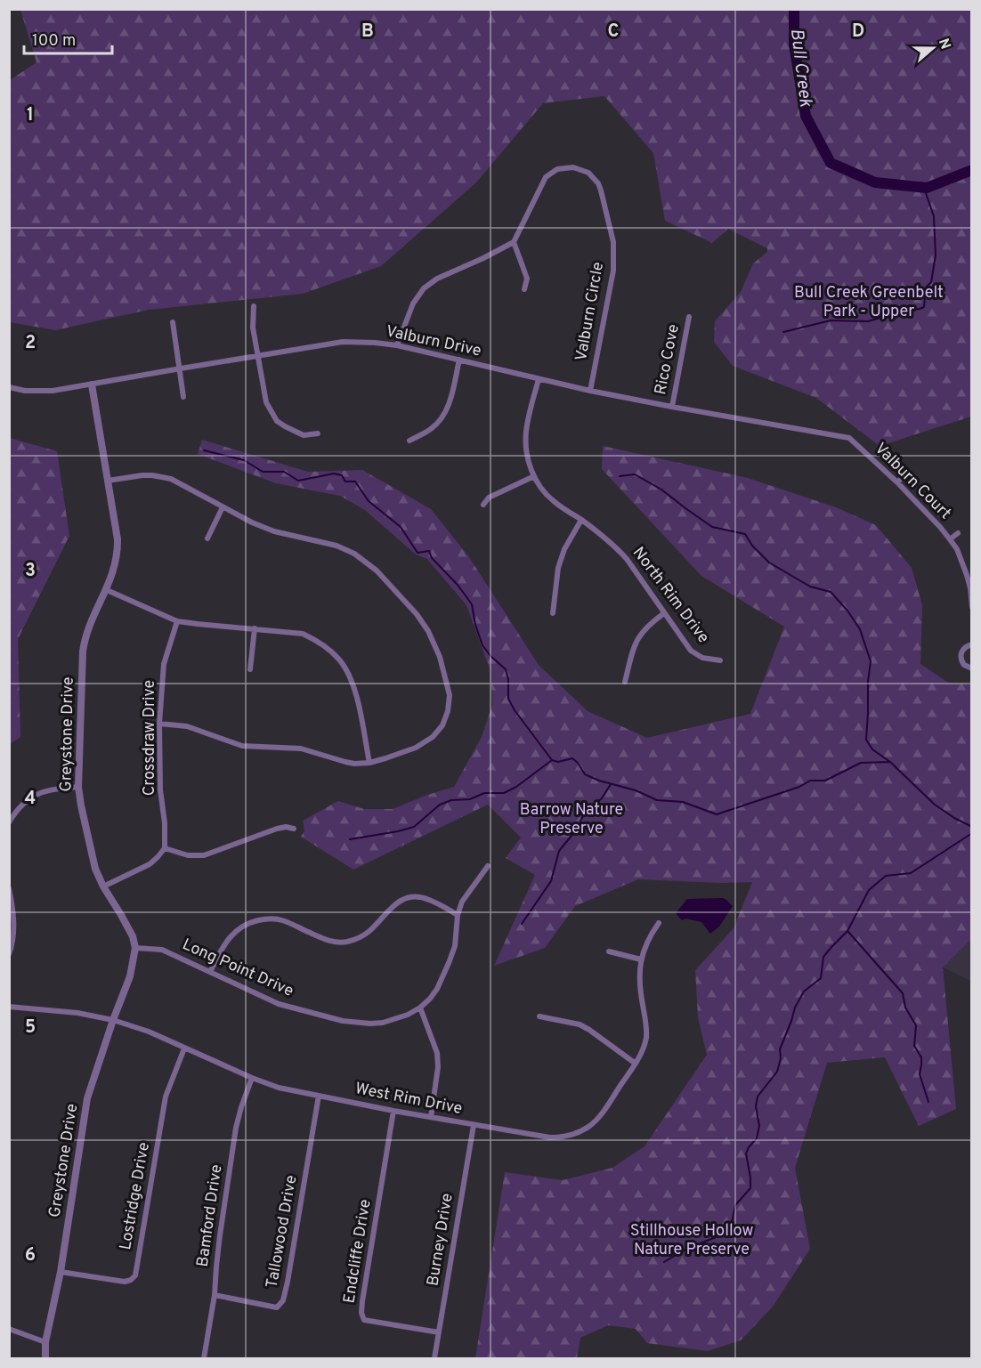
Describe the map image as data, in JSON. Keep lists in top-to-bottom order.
{
  "streets": {
    "street": [
      "Valburn Circle",
      "Valburn Drive",
      "Rico Cove",
      "Valburn Court",
      "North Rim Drive",
      "Greystone Drive",
      "Crossdraw Drive",
      "Long Point Drive",
      "West Rim Drive",
      "Lostridge Drive",
      "Bamford Drive",
      "Tallowood Drive",
      "Burney Drive",
      "Endcliffe Drive"
    ]
  },
  "crossings": [
    ["Valburn Circle", "Valburn Drive"],
    ["Valburn Drive", "Rico Cove"],
    ["Valburn Drive", "Valburn Court"],
    ["Valburn Drive", "North Rim Drive"],
    ["Valburn Drive", "Greystone Drive"],
    ["Greystone Drive", "Long Point Drive"],
    ["Greystone Drive", "West Rim Drive"],
    ["Greystone Drive", "Lostridge Drive"],
    ["West Rim Drive", "Lostridge Drive"],
    ["West Rim Drive", "Bamford Drive"],
    ["West Rim Drive", "Tallowood Drive"],
    ["West Rim Drive", "Burney Drive"],
    ["West Rim Drive", "Endcliffe Drive"],
    ["Bamford Drive", "Tallowood Drive"],
    ["Burney Drive", "Endcliffe Drive"]
  ],
  "water": ["Bull Creek"],
  "parks": ["Bull Creek Greenbelt Park - Upper", "Barrow Nature Preserve", "Stillhouse Hollow Nature Preserve"],
  "scale_bar": "100 m",
  "north": "right",
  "grid": {
    "columns": ["B", "C", "D"],
    "rows": [
      "1",
      "2",
      "3",
      "4",
      "5",
      "6"
    ]
  }
}
